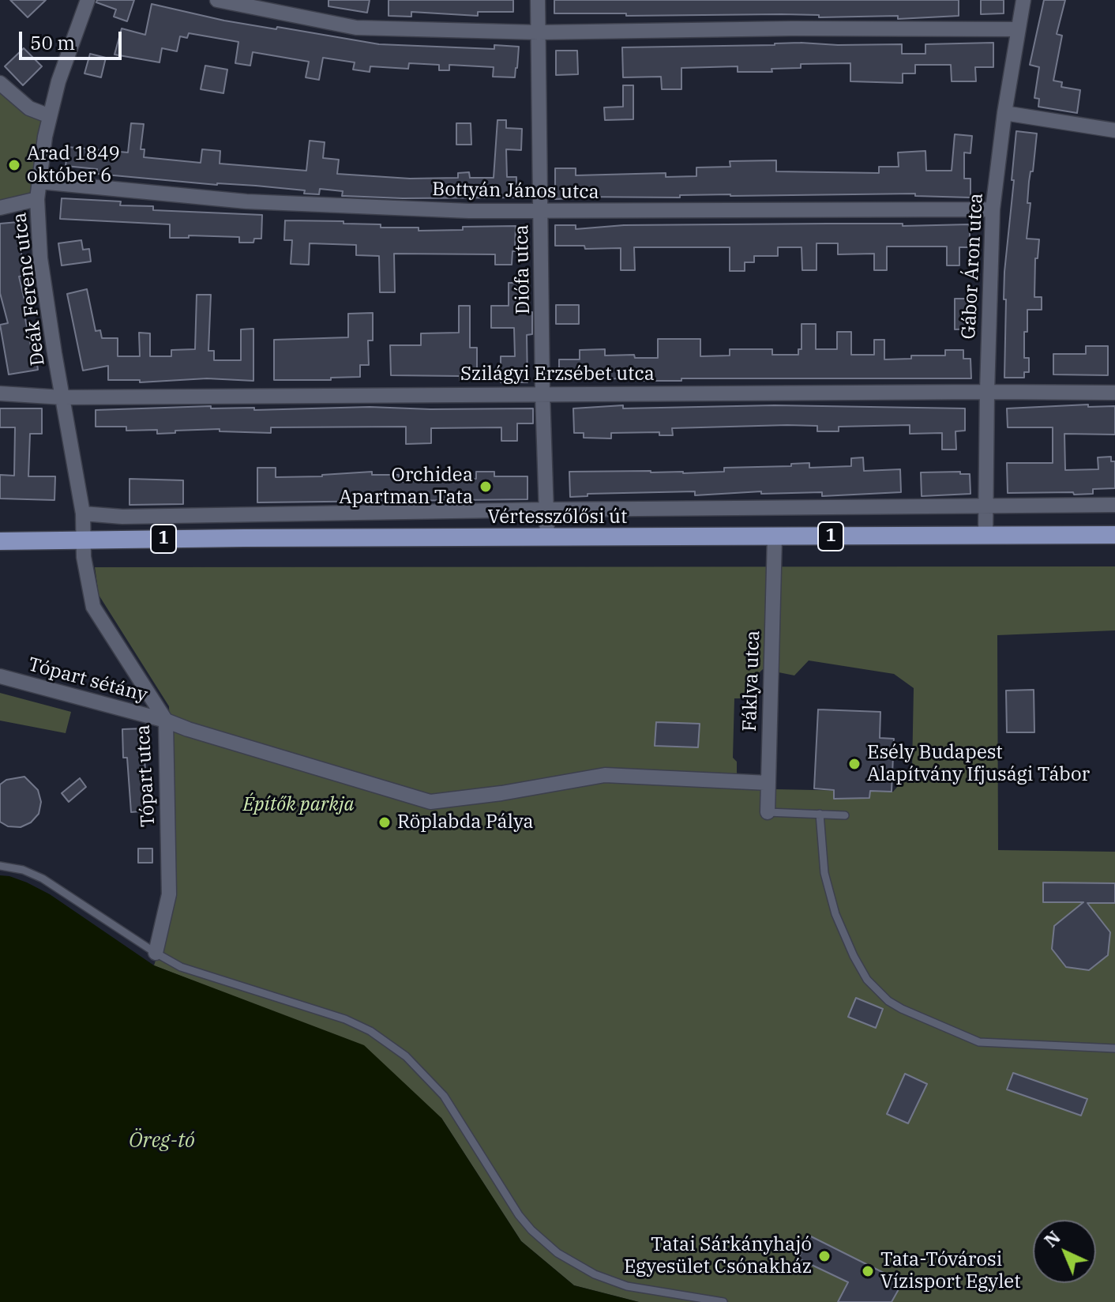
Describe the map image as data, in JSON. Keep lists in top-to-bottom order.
{
  "streets": {
    "main road": ["Vértesszőlősi út", "1"],
    "street": [
      "Bottyán János utca",
      "Gábor Áron utca",
      "Diófa utca",
      "Deák Ferenc utca",
      "Szilágyi Erzsébet utca",
      "Tópart sétány",
      "Fáklya utca",
      "Tópart utca"
    ]
  },
  "crossings": [
    ["Bottyán János utca", "Gábor Áron utca"],
    ["Bottyán János utca", "Diófa utca"],
    ["Bottyán János utca", "Deák Ferenc utca"],
    ["Gábor Áron utca", "Szilágyi Erzsébet utca"],
    ["Gábor Áron utca", "Vértesszőlősi út"],
    ["Diófa utca", "Szilágyi Erzsébet utca"],
    ["Diófa utca", "Vértesszőlősi út"],
    ["Deák Ferenc utca", "Szilágyi Erzsébet utca"],
    ["Deák Ferenc utca", "Vértesszőlősi út"],
    ["Deák Ferenc utca", "Tópart utca"],
    ["Vértesszőlősi út", "Fáklya utca"],
    ["Vértesszőlősi út", "Tópart utca"],
    ["Tópart sétány", "Fáklya utca"],
    ["Tópart sétány", "Tópart utca"]
  ],
  "water": ["Öreg-tó"],
  "parks": ["Építők parkja"],
  "places": [
    "Arad 1849 október 6",
    "Orchidea Apartman Tata",
    "Esély Budapest Alapítvány Ifjusági Tábor",
    "Röplabda Pálya",
    "Tatai Sárkányhajó Egyesület Csónakház",
    "Tata-Tóvárosi Vízisport Egylet"
  ],
  "scale_bar": "50 m",
  "north": "top left"
}
